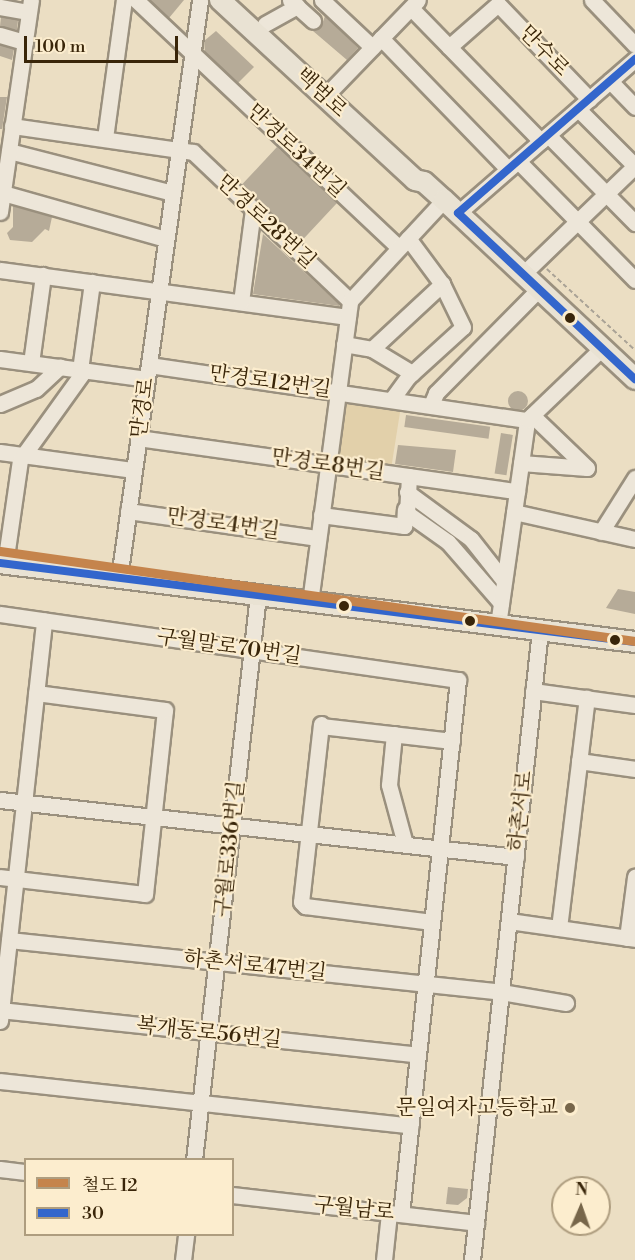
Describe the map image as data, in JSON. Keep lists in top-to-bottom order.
{
  "streets": {
    "main road": ["백범로"],
    "street": [
      "만수로",
      "만경로34번길",
      "만경로28번길",
      "만경로12번길",
      "만경로",
      "만경로8번길",
      "만경로4번길",
      "구월말로70번길",
      "하촌서로",
      "구월로336번길",
      "하촌서로47번길",
      "복개동로56번길",
      "구월남로"
    ]
  },
  "crossings": [
    ["만경로34번길", "만경로"],
    ["만경로28번길", "만경로"],
    ["만경로12번길", "만경로"],
    ["만경로", "만경로8번길"],
    ["만경로", "만경로4번길"],
    ["구월말로70번길", "구월로336번길"],
    ["하촌서로", "하촌서로47번길"],
    ["하촌서로", "구월남로"],
    ["구월로336번길", "하촌서로47번길"],
    ["구월로336번길", "복개동로56번길"]
  ],
  "places": ["문일여자고등학교"],
  "lines": ["transit line 30", "rail line I2"],
  "legend": ["철도 I2", "30"],
  "scale_bar": "100 m",
  "north": "top"
}
